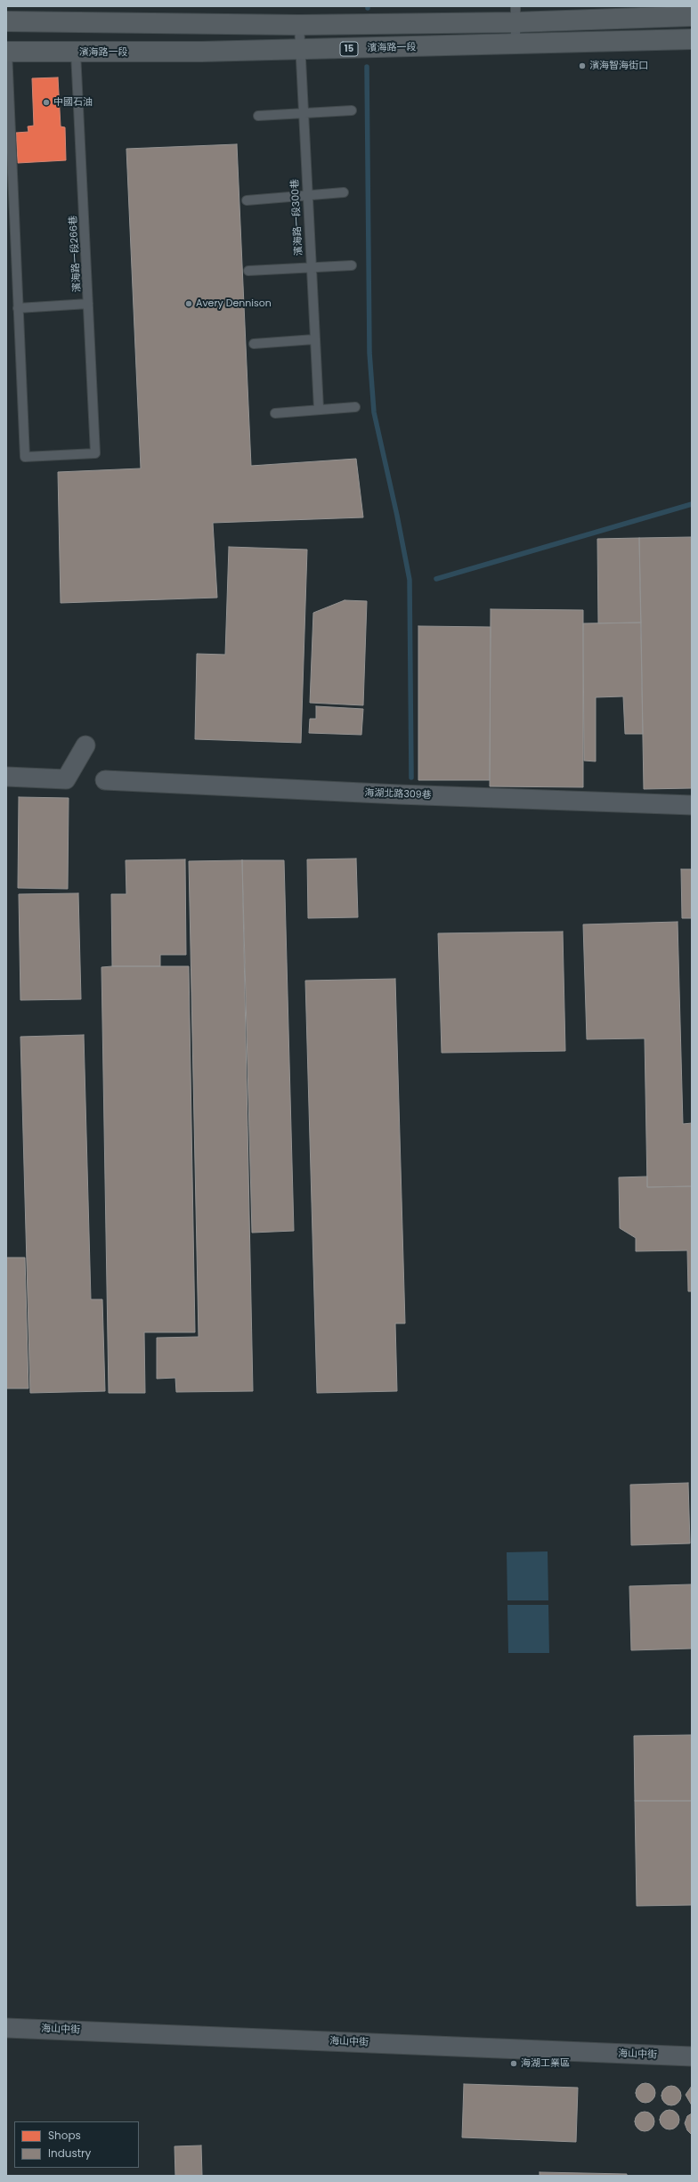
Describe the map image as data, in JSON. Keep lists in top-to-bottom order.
{
  "streets": {
    "main road": ["濱海路一段", "15"],
    "street": ["海湖北路309巷", "海山中街"],
    "lane": ["濱海路一段300巷", "濱海路一段266巷"]
  },
  "crossings": [
    ["濱海路一段", "濱海路一段300巷"],
    ["濱海路一段", "濱海路一段266巷"]
  ],
  "places": [
    "濱海智海街口",
    "中國石油",
    "Avery Dennison",
    "海湖工業區"
  ],
  "legend": ["Shops", "Industry"]
}
